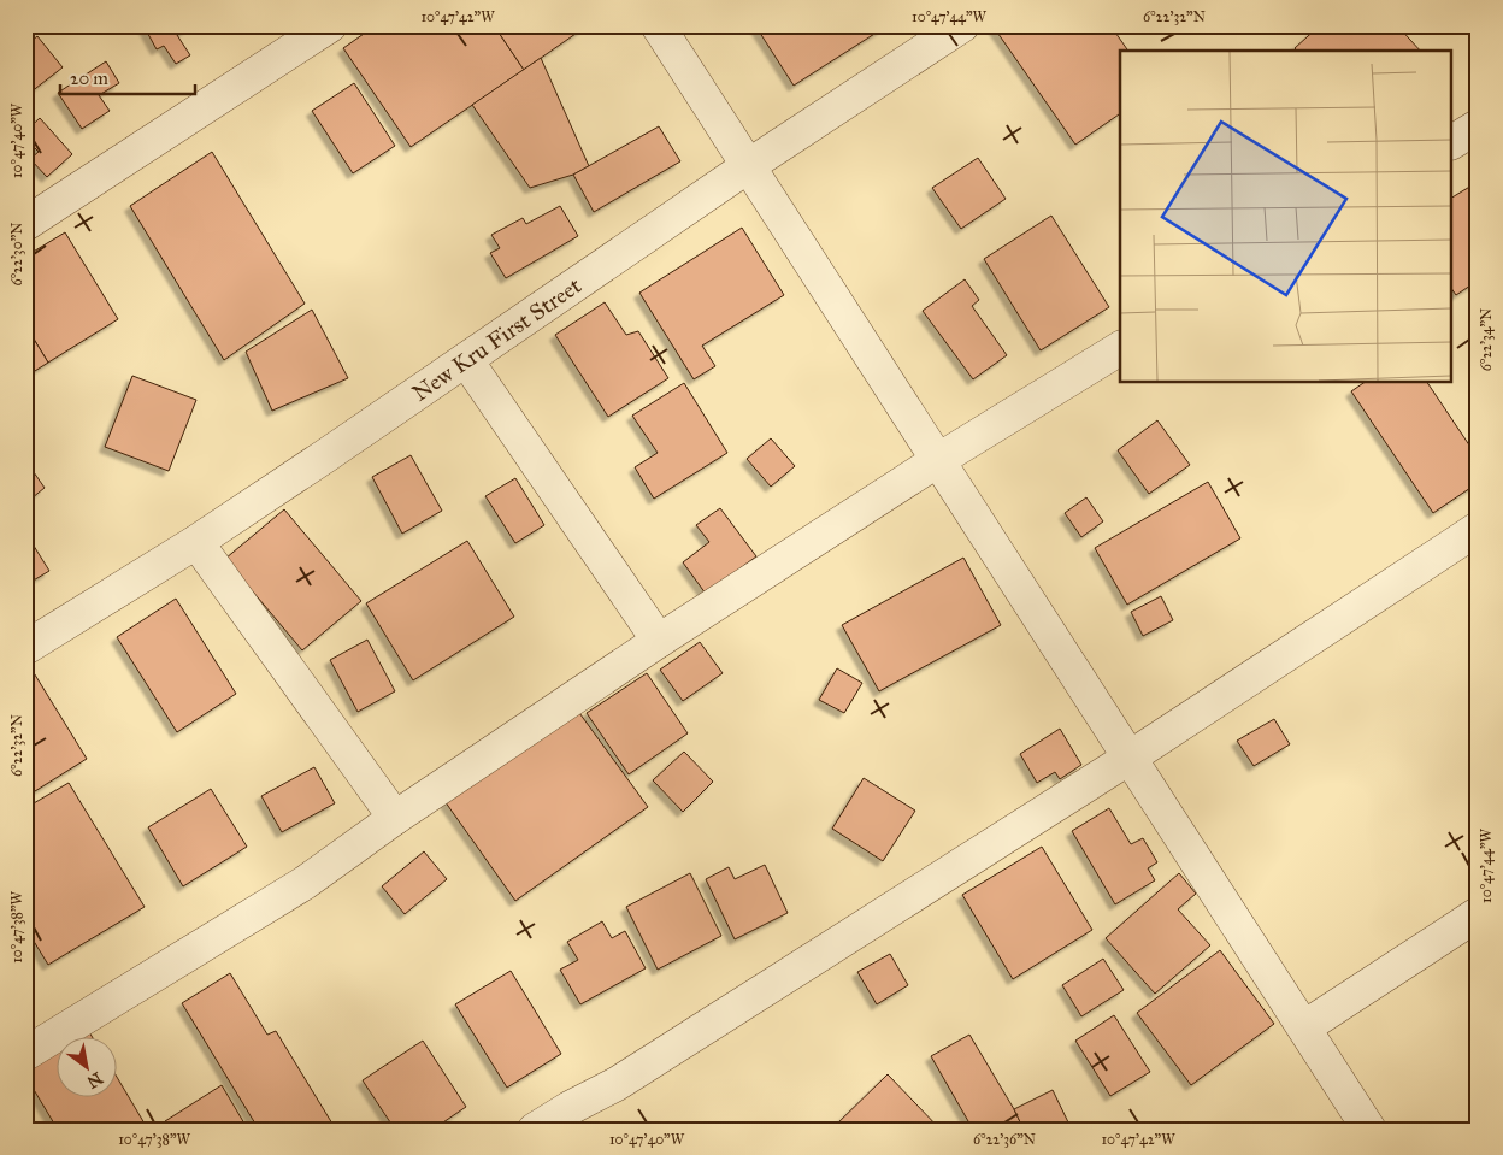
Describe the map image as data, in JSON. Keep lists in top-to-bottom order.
{
  "streets": {
    "street": ["New Kru First Street"]
  },
  "scale_bar": "20 m",
  "north": "bottom right",
  "coordinates": [
    "10°47'42\"W",
    "10°47'44\"W",
    "6°22'32\"N",
    "10°47'40\"W",
    "6°22'30\"N",
    "6°22'34\"N",
    "10°47'38\"W",
    "6°22'36\"N"
  ]
}
